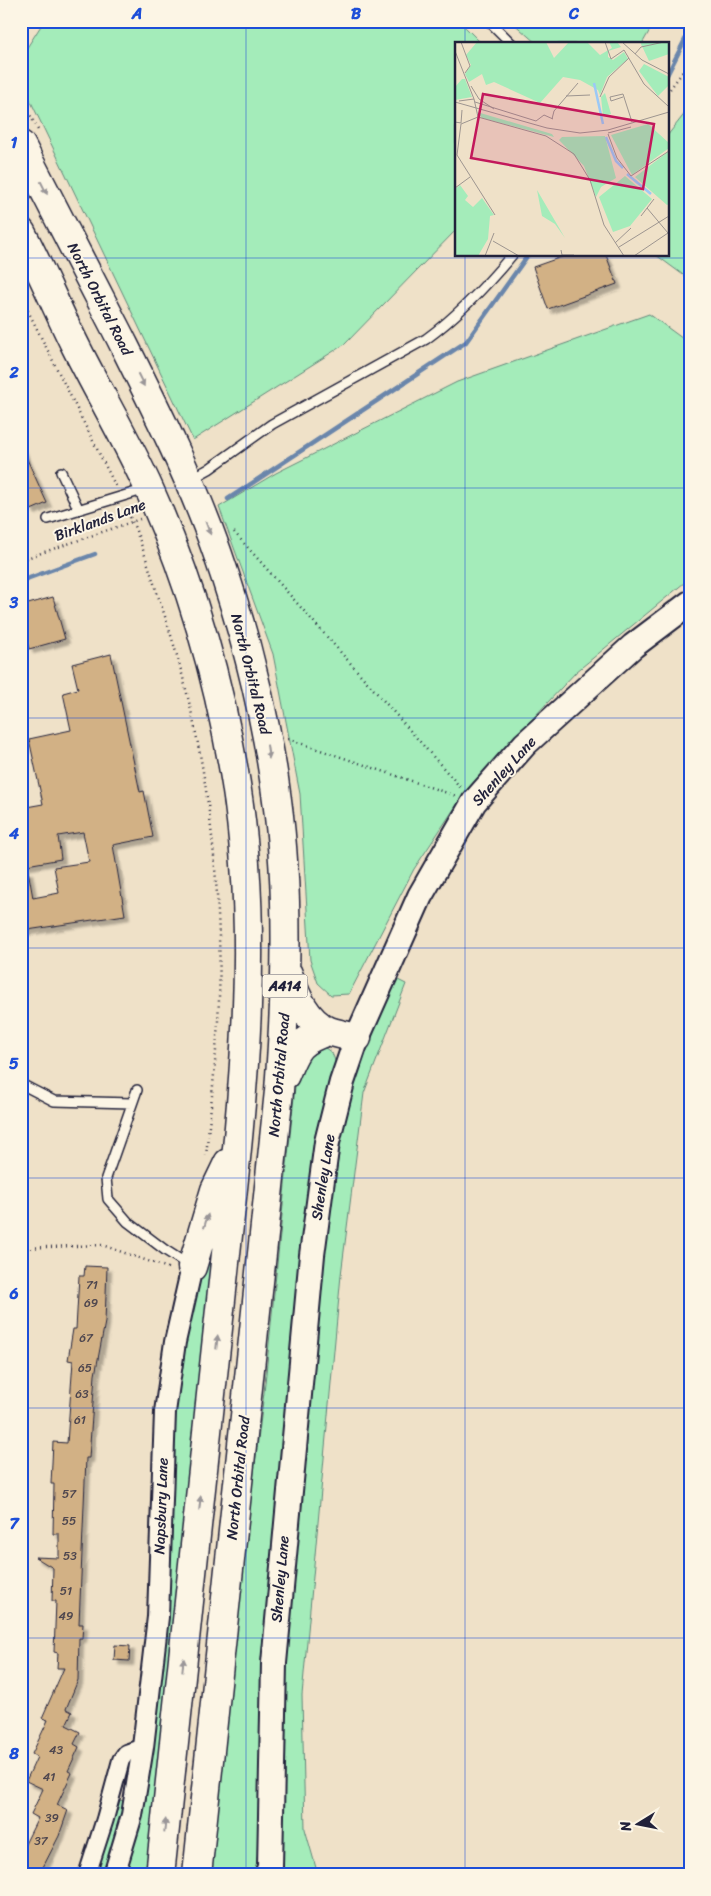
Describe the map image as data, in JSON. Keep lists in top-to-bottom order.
{
  "streets": {
    "highway": ["North Orbital Road", "A414"],
    "main road": ["Shenley Lane"],
    "street": ["Napsbury Lane"],
    "path": ["Birklands Lane"]
  },
  "crossings": [
    ["Birklands Lane", "A414"]
  ],
  "house_numbers": [
    "71",
    "69",
    "67",
    "65",
    "63",
    "61",
    "57",
    "55",
    "53",
    "51",
    "49",
    "43",
    "41",
    "39",
    "37"
  ],
  "north": "left",
  "grid": {
    "columns": ["A", "B", "C"],
    "rows": [
      "1",
      "2",
      "3",
      "4",
      "5",
      "6",
      "7",
      "8"
    ]
  }
}
